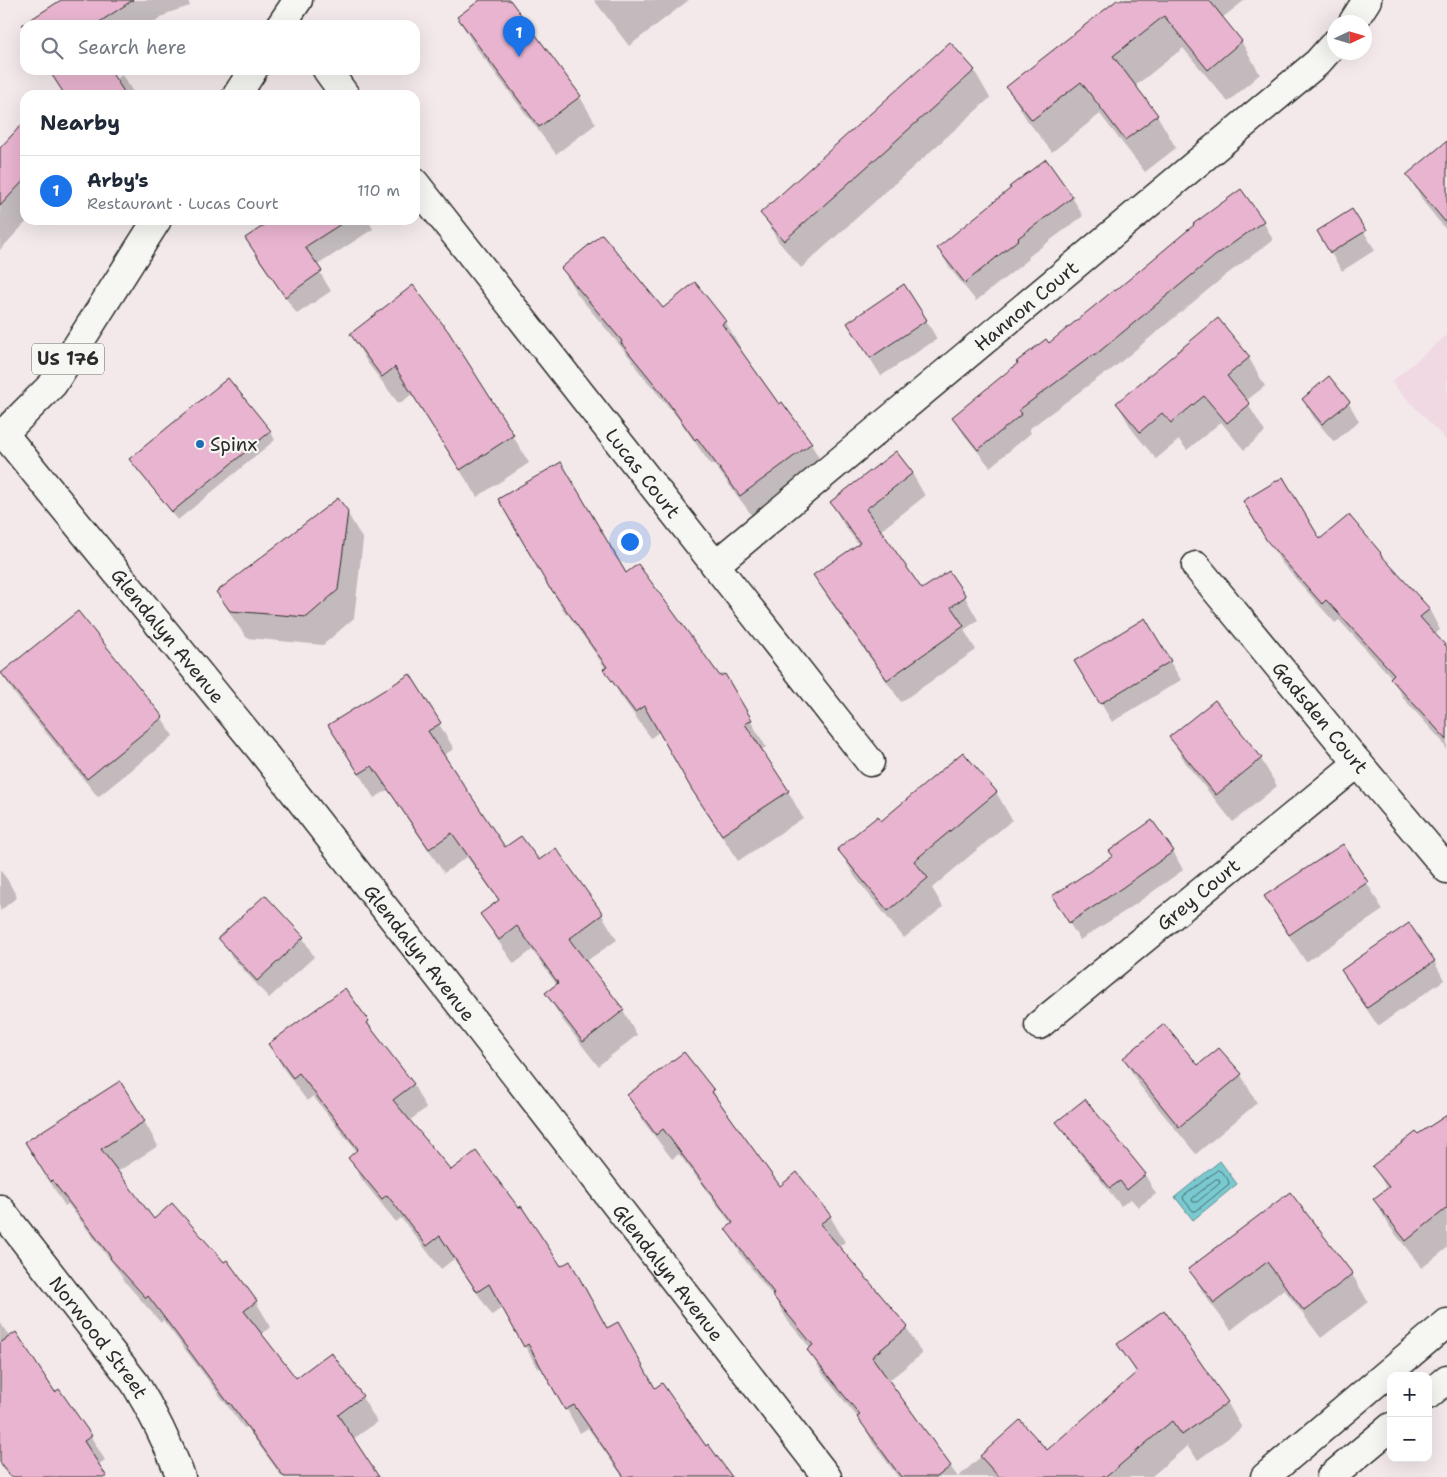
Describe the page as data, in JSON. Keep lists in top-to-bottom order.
{
  "streets": {
    "main road": [
      "Hannon Court",
      "US 176",
      "Lucas Court",
      "Glendalyn Avenue",
      "Gadsden Court",
      "Grey Court",
      "Norwood Street"
    ]
  },
  "crossings": [
    ["Hannon Court", "Lucas Court"],
    ["US 176", "Glendalyn Avenue"],
    ["Gadsden Court", "Grey Court"]
  ],
  "places": ["Spinx"],
  "north": "right",
  "page": {
    "pins": "1",
    "search": "Search here",
    "heading": "Nearby",
    "list": [
      {
        "mark": "1",
        "name": "Arby's",
        "note": "Restaurant · Lucas Court",
        "value": "110 m"
      }
    ],
    "map_buttons": ["+", "−"]
  }
}
